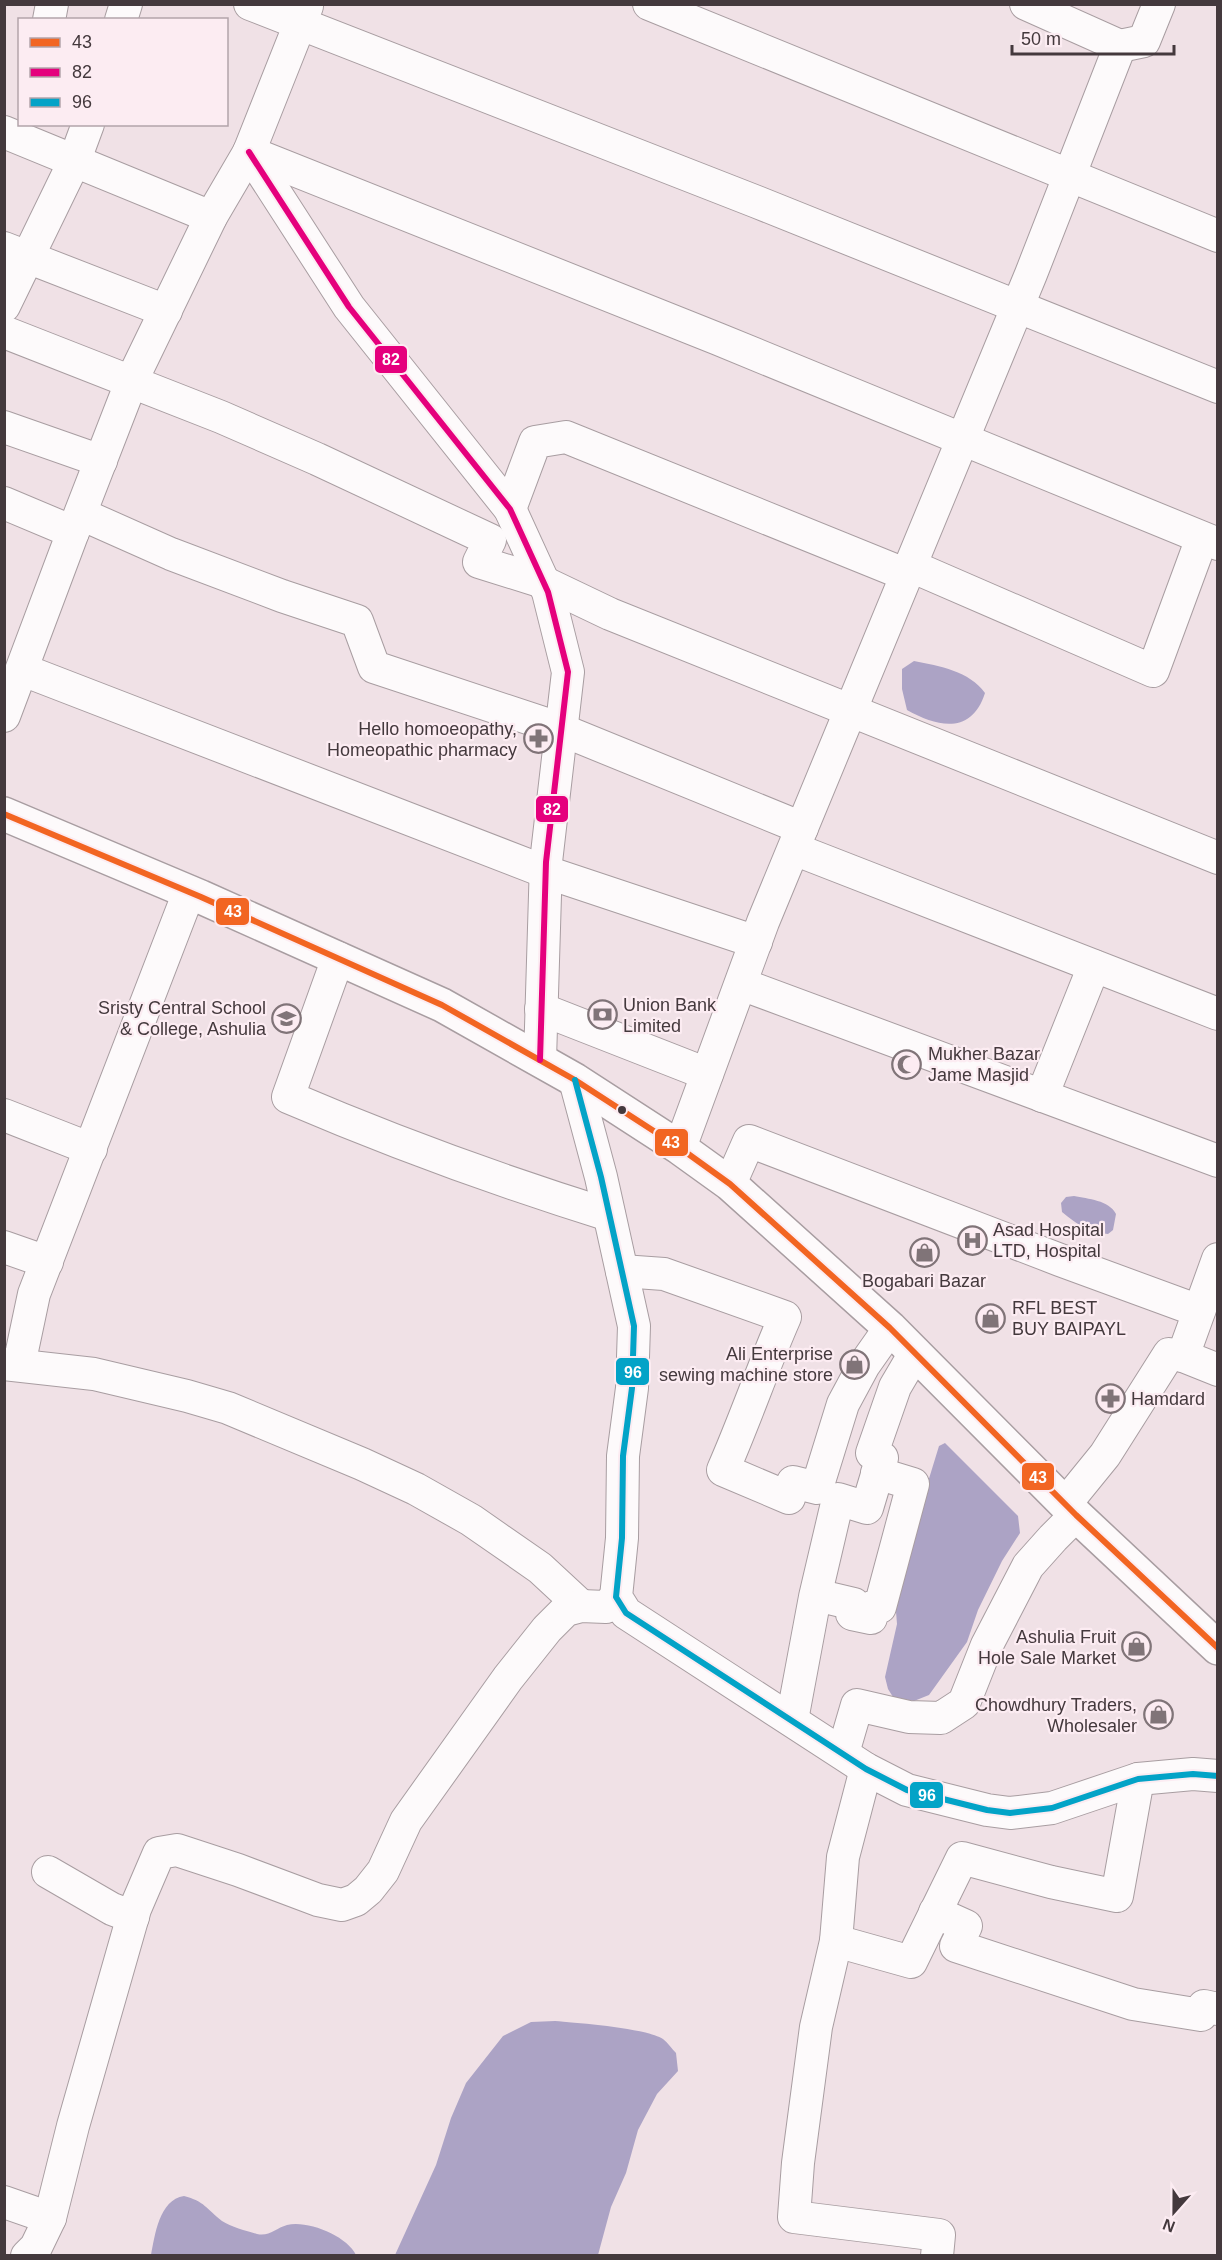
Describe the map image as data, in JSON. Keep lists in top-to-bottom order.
{
  "places": {
    "pharmacy": ["Hello homoeopathy, Homeopathic pharmacy", "Hamdard"],
    "bank": ["Union Bank Limited"],
    "school or university": ["Sristy Central School & College, Ashulia"],
    "mosque": ["Mukher Bazar Jame Masjid"],
    "hospital": ["Asad Hospital LTD, Hospital"],
    "shop": [
      "Bogabari Bazar",
      "RFL BEST BUY BAIPAYL",
      "Ali Enterprise sewing machine store",
      "Ashulia Fruit Hole Sale Market",
      "Chowdhury Traders, Wholesaler"
    ]
  },
  "lines": ["transit line 82", "transit line 43", "transit line 96"],
  "legend": ["43", "82", "96"],
  "scale_bar": "50 m",
  "north": "bottom"
}
